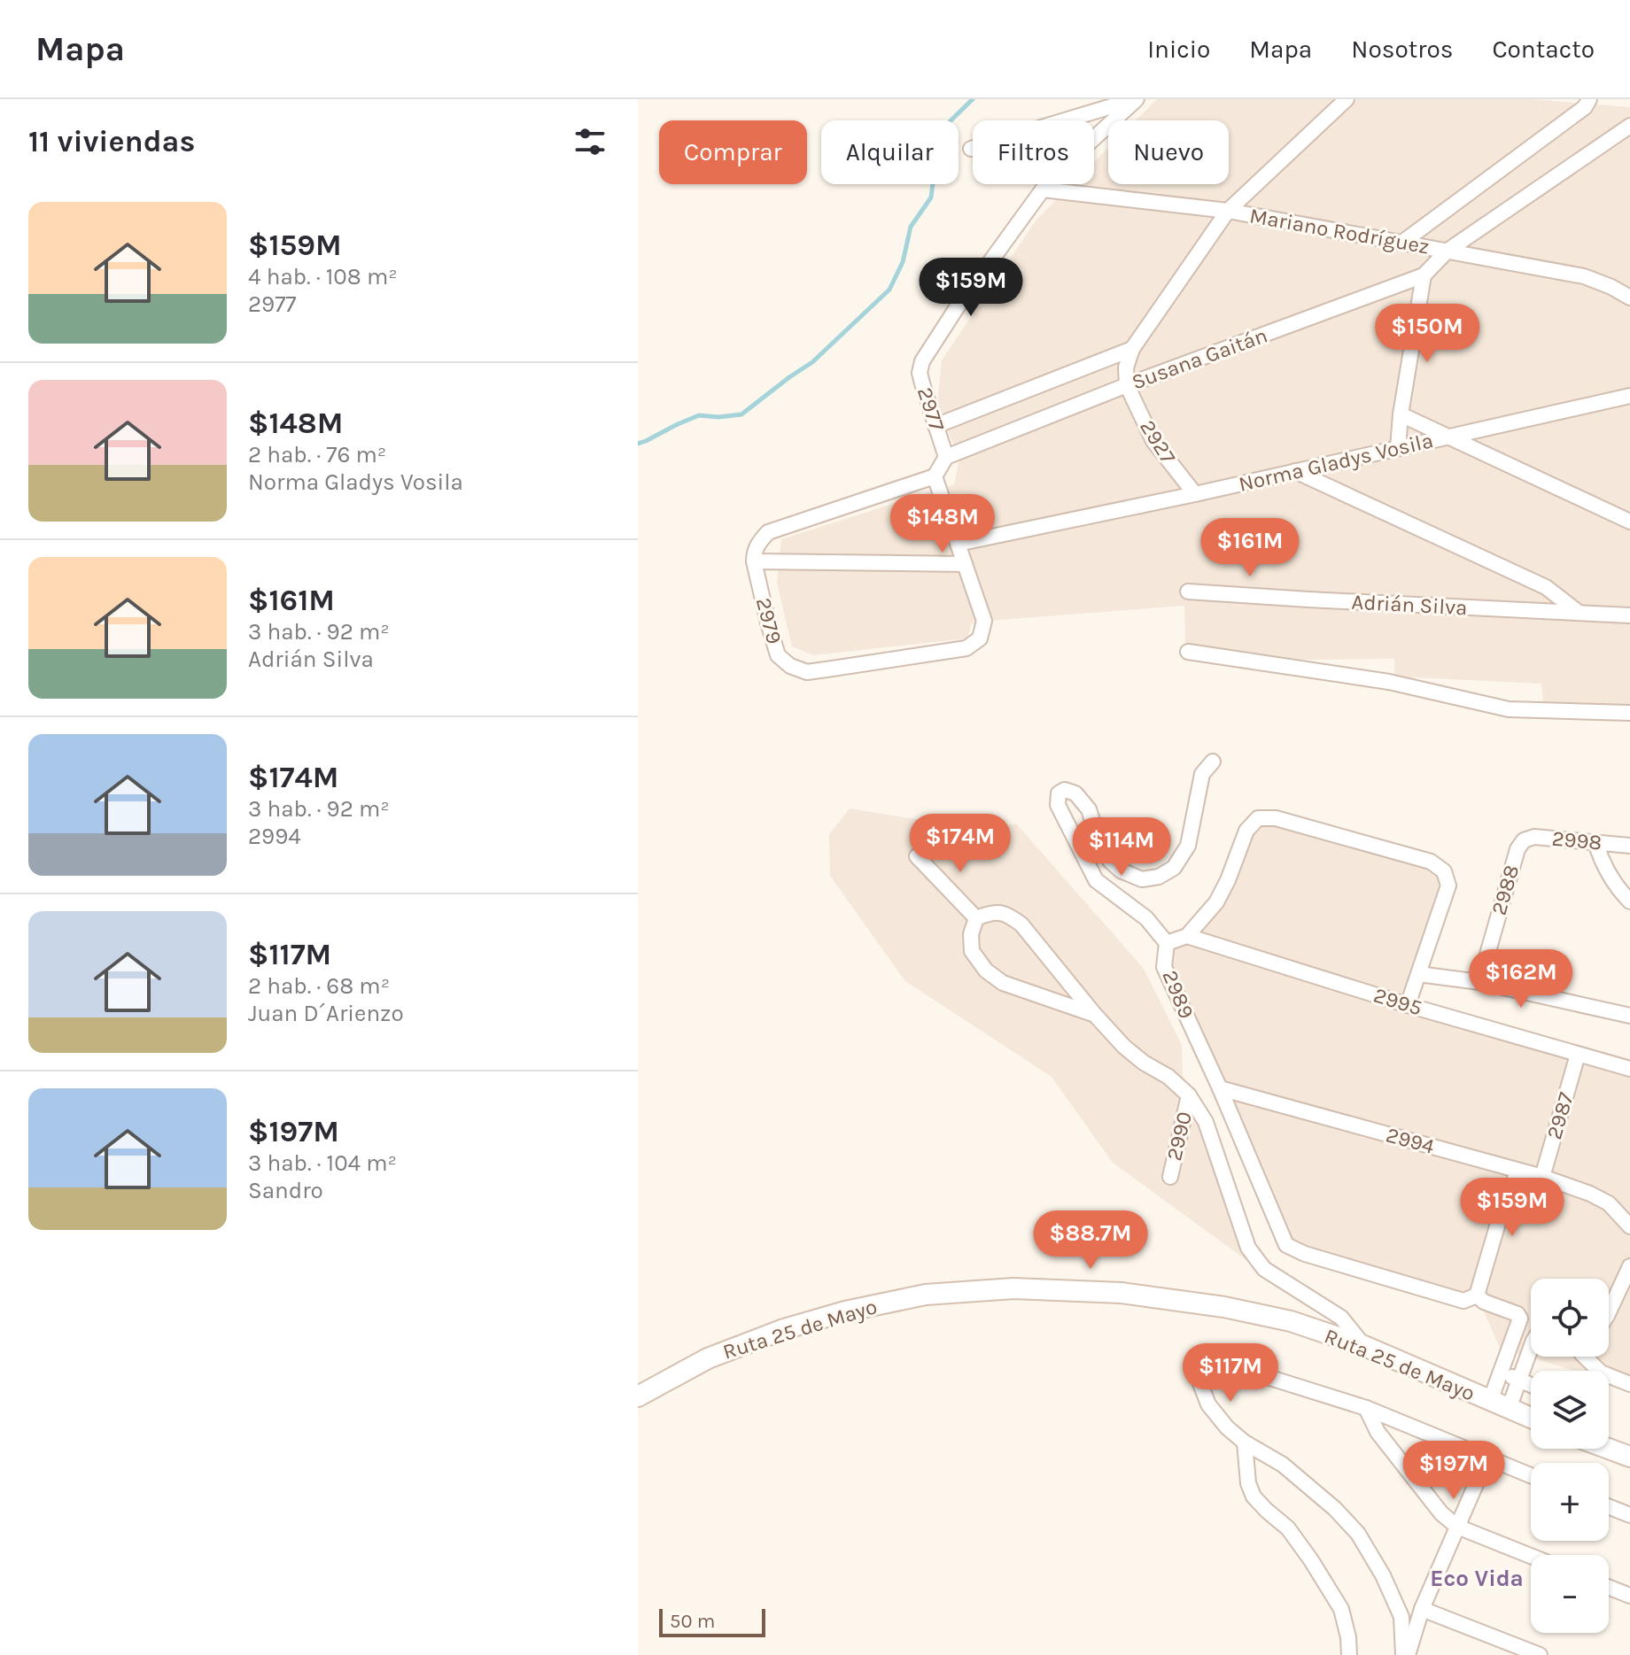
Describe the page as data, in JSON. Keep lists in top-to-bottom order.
{
  "streets": {
    "main road": ["Ruta 25 de Mayo"],
    "street": [
      "Mariano Rodríguez",
      "Susana Gaitán",
      "2977",
      "2927",
      "Norma Gladys Vosila",
      "Adrián Silva",
      "2979",
      "2998",
      "2988",
      "2989",
      "2995",
      "2987",
      "2990",
      "2994"
    ]
  },
  "crossings": [
    ["Mariano Rodríguez", "Susana Gaitán"],
    ["Mariano Rodríguez", "2977"],
    ["Susana Gaitán", "2977"],
    ["Susana Gaitán", "2927"],
    ["2927", "Norma Gladys Vosila"],
    ["2998", "2988"],
    ["2988", "2995"],
    ["2989", "2994"],
    ["2995", "2987"],
    ["2987", "2994"]
  ],
  "districts": ["Eco Vida"],
  "scale_bar": "50 m",
  "page": {
    "header": "Mapa",
    "nav": [
      "Inicio",
      "Mapa",
      "Nosotros",
      "Contacto"
    ],
    "heading": "11 viviendas",
    "chip": [
      "Comprar",
      "Alquilar",
      "Filtros",
      "Nuevo"
    ],
    "list": [
      {
        "name": "$159M",
        "note": "4 hab. · 108 m² · 2977"
      },
      {
        "name": "$148M",
        "note": "2 hab. · 76 m² · Norma Gladys Vosila"
      },
      {
        "name": "$161M",
        "note": "3 hab. · 92 m² · Adrián Silva"
      },
      {
        "name": "$174M",
        "note": "3 hab. · 92 m² · 2994"
      },
      {
        "name": "$117M",
        "note": "2 hab. · 68 m² · Juan D´Arienzo"
      },
      {
        "name": "$197M",
        "note": "3 hab. · 104 m² · Sandro"
      }
    ],
    "price": [
      "$159M",
      "$150M",
      "$148M",
      "$161M",
      "$174M",
      "$114M",
      "$162M",
      "$159M",
      "$88.7M",
      "$117M",
      "$197M"
    ],
    "map_buttons": ["+", "−"],
    "scale": "50 m"
  }
}
